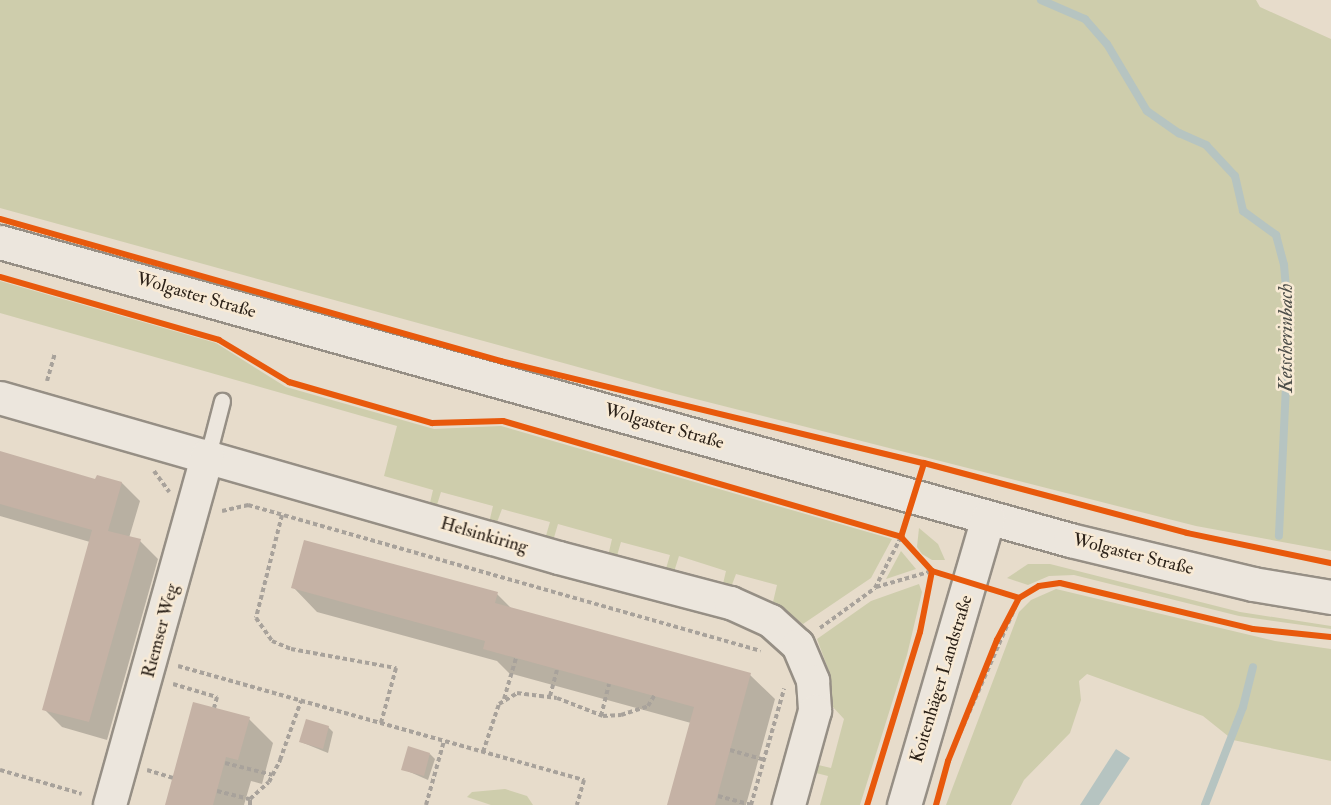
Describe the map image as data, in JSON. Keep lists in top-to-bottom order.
{
  "streets": {
    "main road": ["Wolgaster Straße", "Koitenhäger Landstraße"],
    "street": ["Helsinkiring", "Riemser Weg"]
  },
  "crossings": [
    ["Wolgaster Straße", "Koitenhäger Landstraße"],
    ["Helsinkiring", "Riemser Weg"]
  ],
  "water": ["Ketscherinbach"]
}
